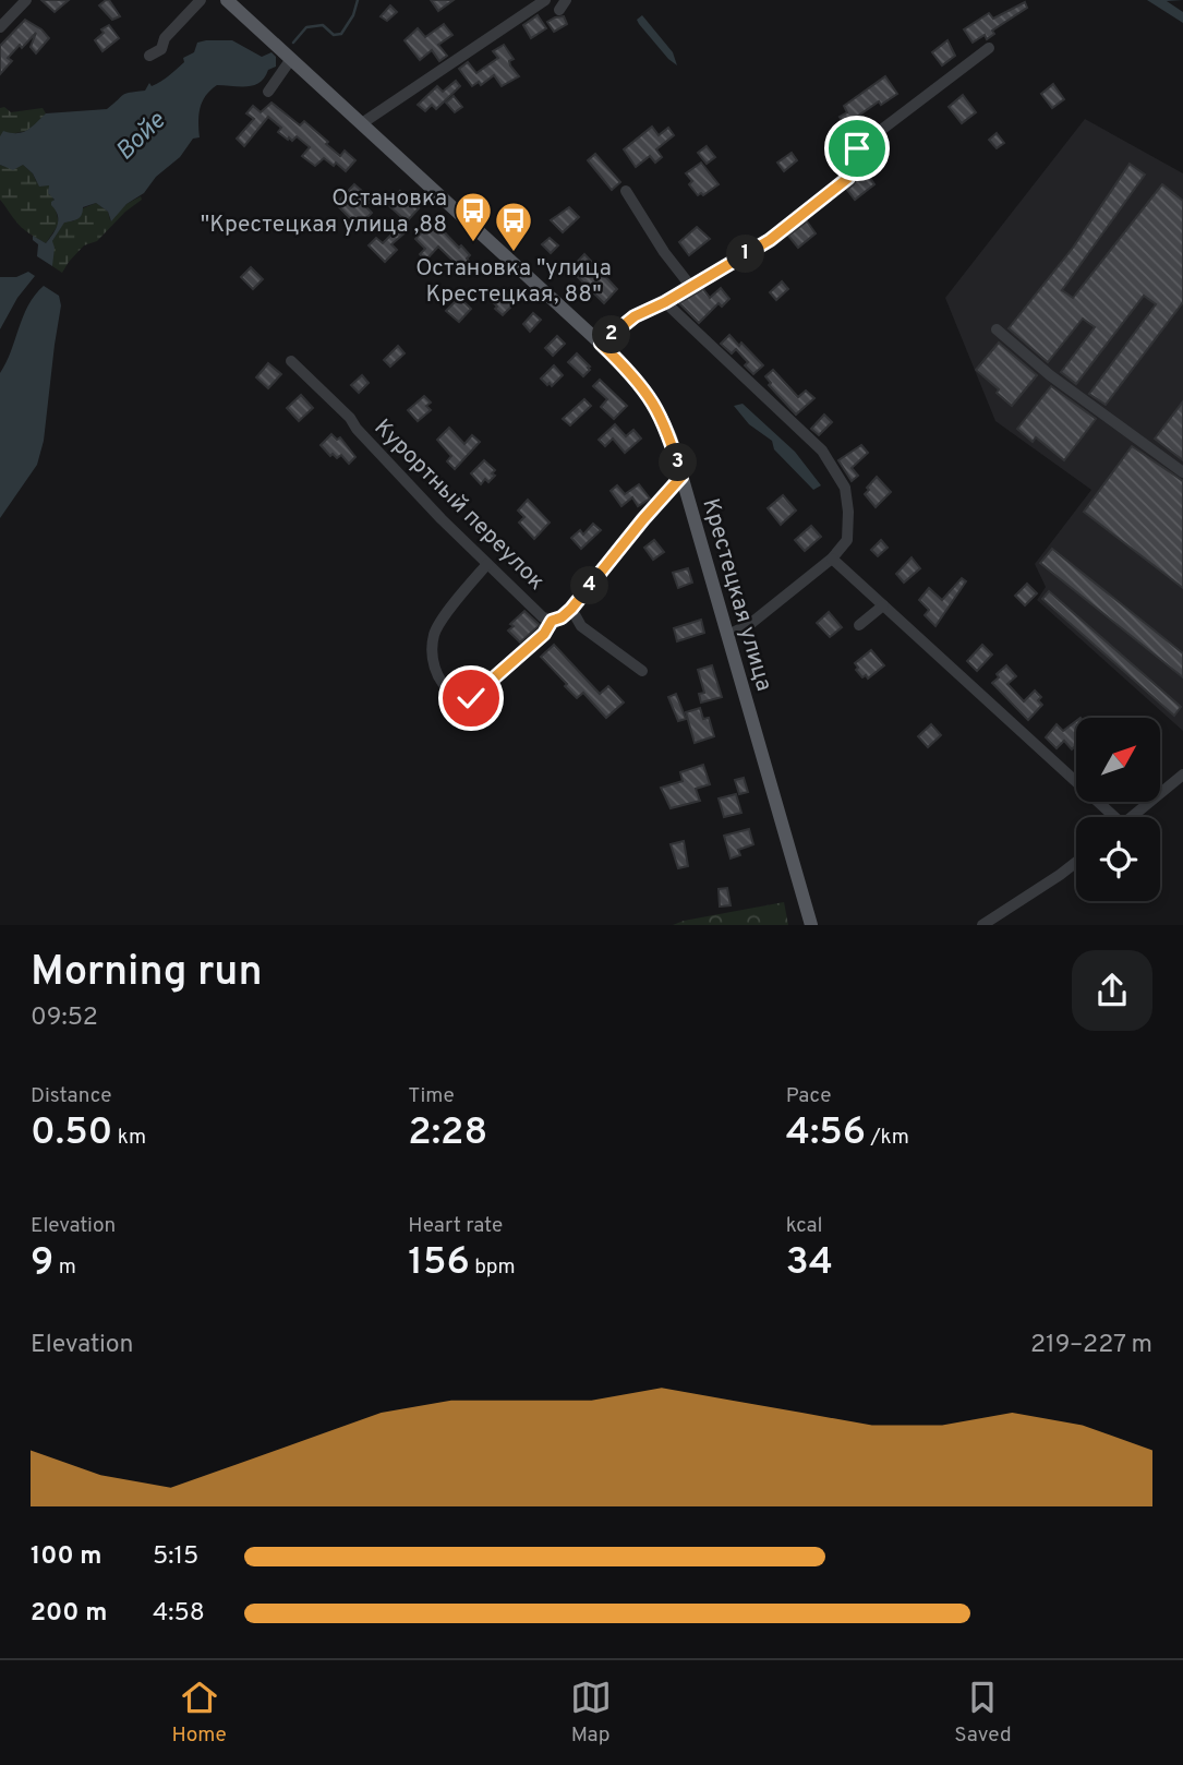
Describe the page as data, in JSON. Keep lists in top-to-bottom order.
{
  "streets": {
    "main road": ["Крестецкая улица"],
    "street": ["Курортный переулок"]
  },
  "crossings": [
    ["Курортный переулок", "Крестецкая улица"]
  ],
  "water": ["Войе"],
  "places": {
    "bus stop": ["Остановка \"Крестецкая улица ,88", "Остановка \"улица Крестецкая, 88\""]
  },
  "north": "top right",
  "page": {
    "pins": [
      "1",
      "2",
      "3",
      "4"
    ],
    "heading": ["Morning run", "09:52"],
    "stats": [
      ["Distance", "0.50 km"],
      ["Time", "2:28"],
      ["Pace", "4:56 /km"],
      ["Elevation", "9 m"],
      ["Heart rate", "156 bpm"],
      ["kcal", "34"]
    ],
    "chart": ["Elevation", "219–227 m"],
    "list": [
      {
        "name": "100 m",
        "note": "5:15"
      },
      {
        "name": "200 m",
        "note": "4:58"
      }
    ],
    "tabs": ["Home", "Map", "Saved"]
  }
}
